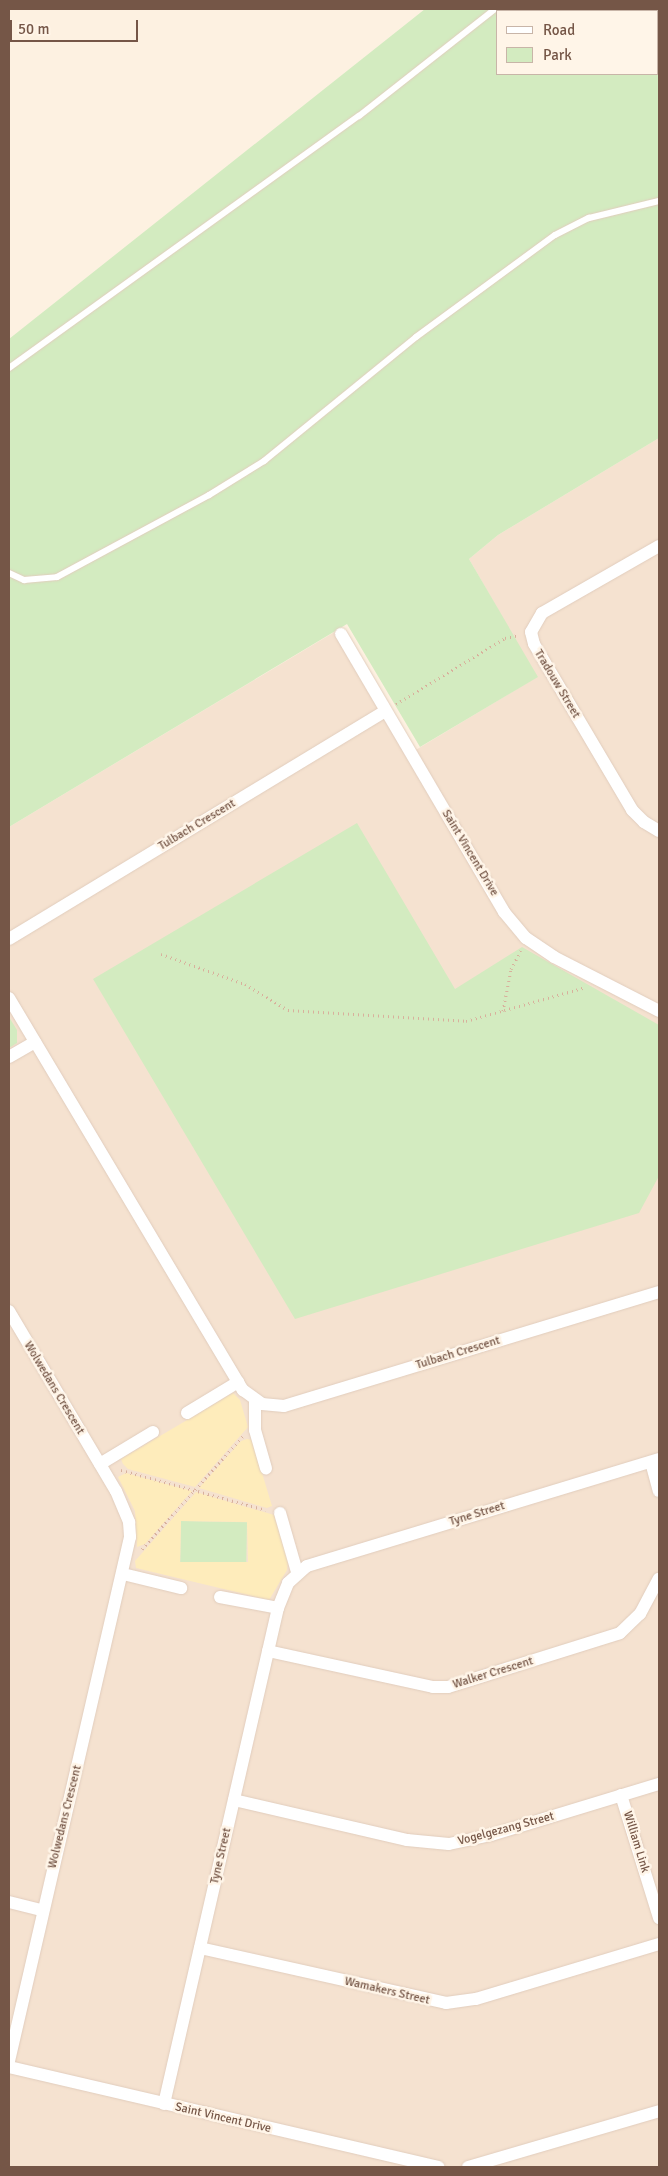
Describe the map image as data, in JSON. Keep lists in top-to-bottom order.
{
  "streets": {
    "street": [
      "Tradouw Street",
      "Tulbach Crescent",
      "Saint Vincent Drive",
      "Wolwedans Crescent",
      "Tyne Street",
      "Walker Crescent",
      "Vogelgezang Street",
      "William Link",
      "Wamakers Street"
    ]
  },
  "crossings": [
    ["Tulbach Crescent", "Saint Vincent Drive"],
    ["Saint Vincent Drive", "Tyne Street"],
    ["Tyne Street", "Walker Crescent"],
    ["Tyne Street", "Vogelgezang Street"],
    ["Tyne Street", "Wamakers Street"],
    ["Vogelgezang Street", "William Link"]
  ],
  "legend": ["Road", "Park"],
  "scale_bar": "50 m"
}
